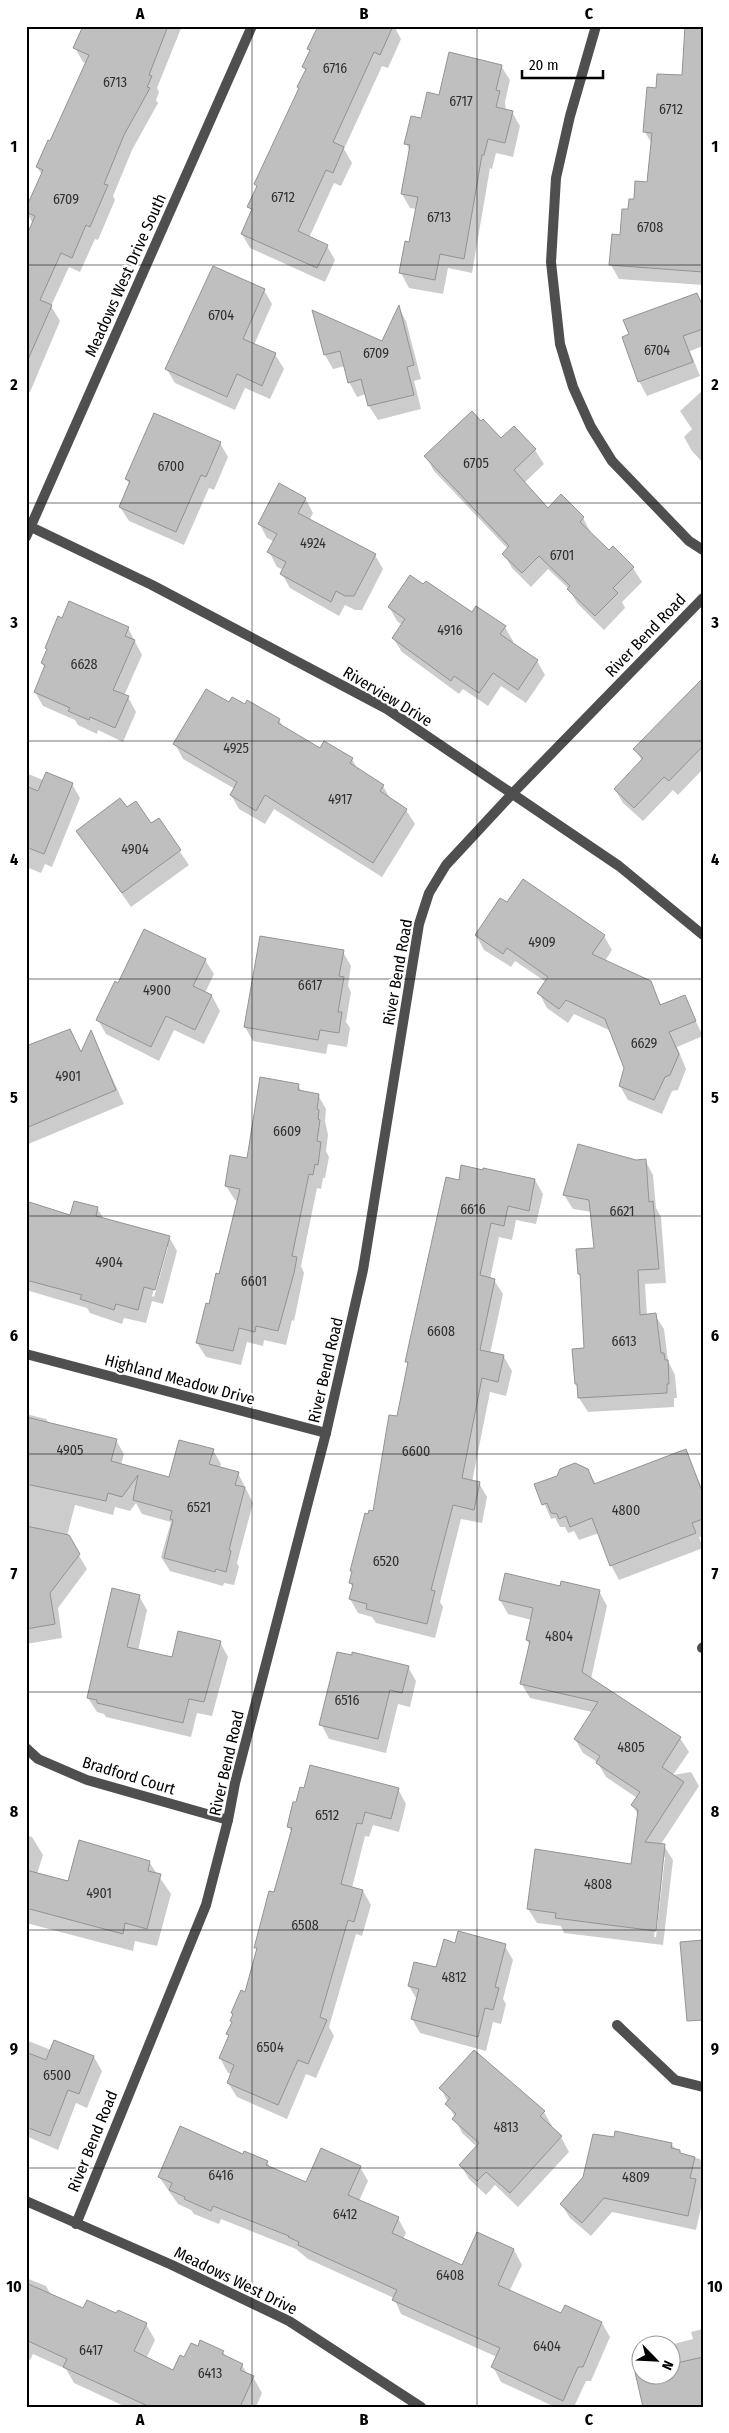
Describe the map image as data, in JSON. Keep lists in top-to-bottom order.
{
  "streets": {
    "street": [
      "Meadows West Drive South",
      "River Bend Road",
      "Riverview Drive",
      "Highland Meadow Drive",
      "Bradford Court",
      "Meadows West Drive"
    ]
  },
  "crossings": [
    ["Meadows West Drive South", "Riverview Drive"],
    ["River Bend Road", "Riverview Drive"],
    ["River Bend Road", "Highland Meadow Drive"],
    ["River Bend Road", "Bradford Court"],
    ["River Bend Road", "Meadows West Drive"]
  ],
  "house_numbers": [
    "6716",
    "6713",
    "6717",
    "6712",
    "6712",
    "6709",
    "6713",
    "6708",
    "6704",
    "6704",
    "6709",
    "6705",
    "6700",
    "4924",
    "6701",
    "4916",
    "6628",
    "4925",
    "4917",
    "4904",
    "4909",
    "6617",
    "4900",
    "6629",
    "4901",
    "6609",
    "6616",
    "6621",
    "4904",
    "6601",
    "6608",
    "6613",
    "4905",
    "6600",
    "6521",
    "4800",
    "6520",
    "4804",
    "6516",
    "4805",
    "6512",
    "4808",
    "4901",
    "6508",
    "4812",
    "6504",
    "6500",
    "4813",
    "6416",
    "4809",
    "6412",
    "6408",
    "6404",
    "6417",
    "6413"
  ],
  "scale_bar": "20 m",
  "north": "bottom right",
  "grid": {
    "columns": ["A", "B", "C"],
    "rows": [
      "1",
      "2",
      "3",
      "4",
      "5",
      "6",
      "7",
      "8",
      "9",
      "10"
    ]
  }
}
